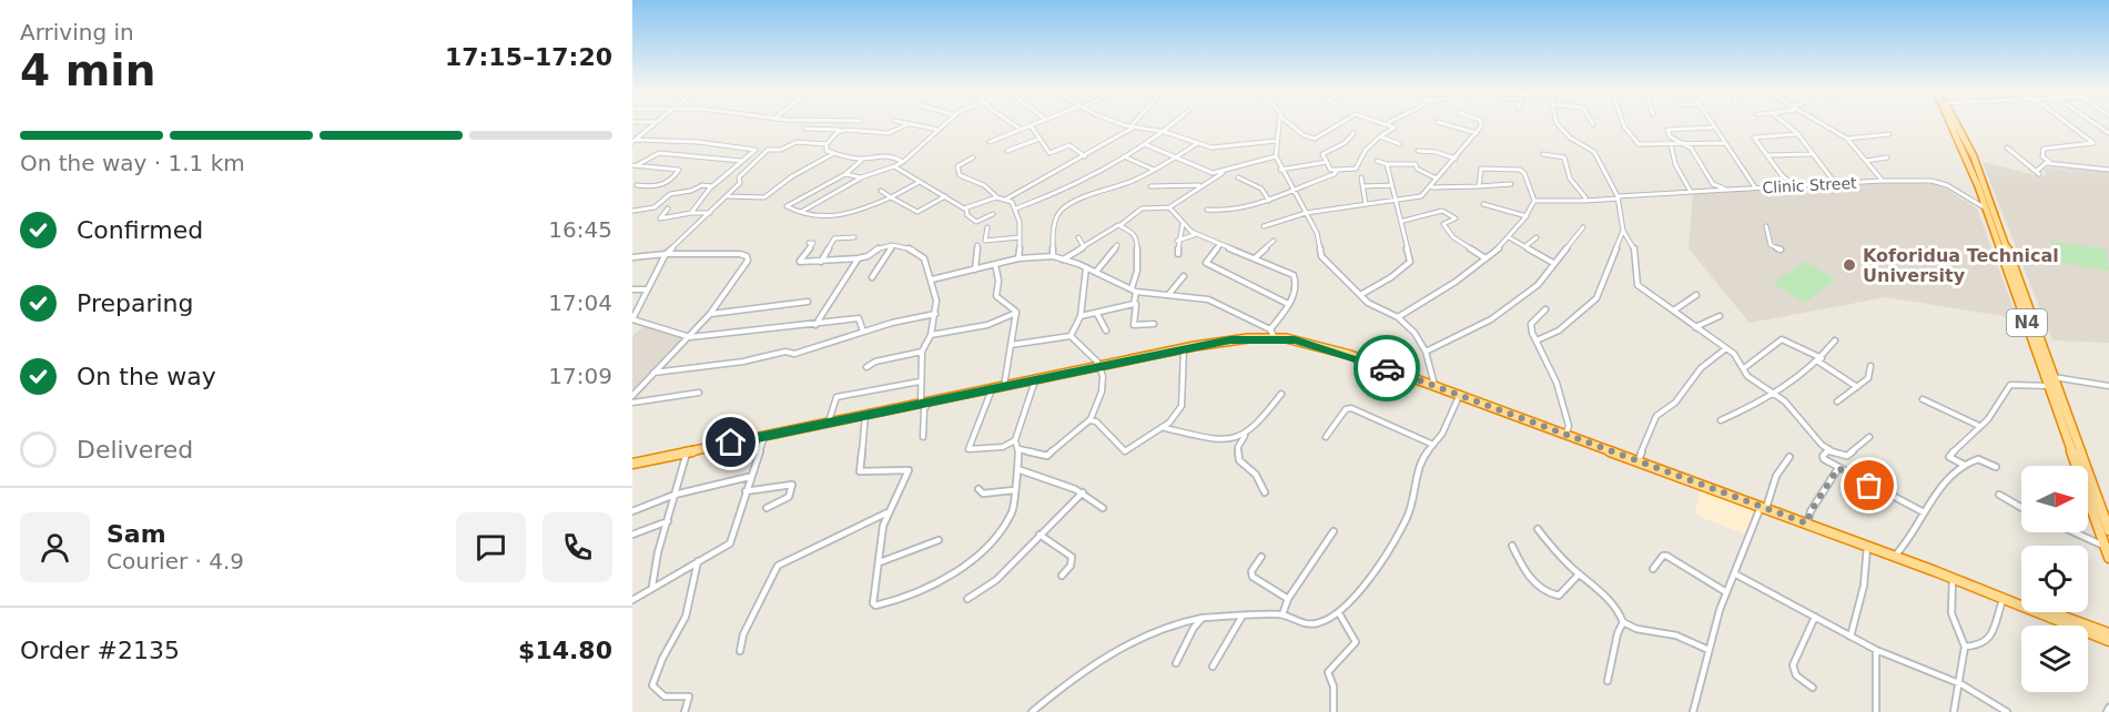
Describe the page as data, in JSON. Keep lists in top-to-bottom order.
{
  "streets": {
    "highway": ["N4"],
    "street": ["Clinic Street"]
  },
  "crossings": [
    ["Clinic Street", "N4"]
  ],
  "places": ["Koforidua Technical University"],
  "north": "right",
  "page": {
    "heading": ["4 min", "Arriving in", "17:15–17:20"],
    "panel": [
      "Sam",
      "Courier · 4.9",
      "Order #2135",
      "$14.80"
    ],
    "bar": "On the way · 1.1 km",
    "list": [
      ["Confirmed", "16:45"],
      ["Preparing", "17:04"],
      ["On the way", "17:09"],
      "Delivered"
    ]
  }
}
